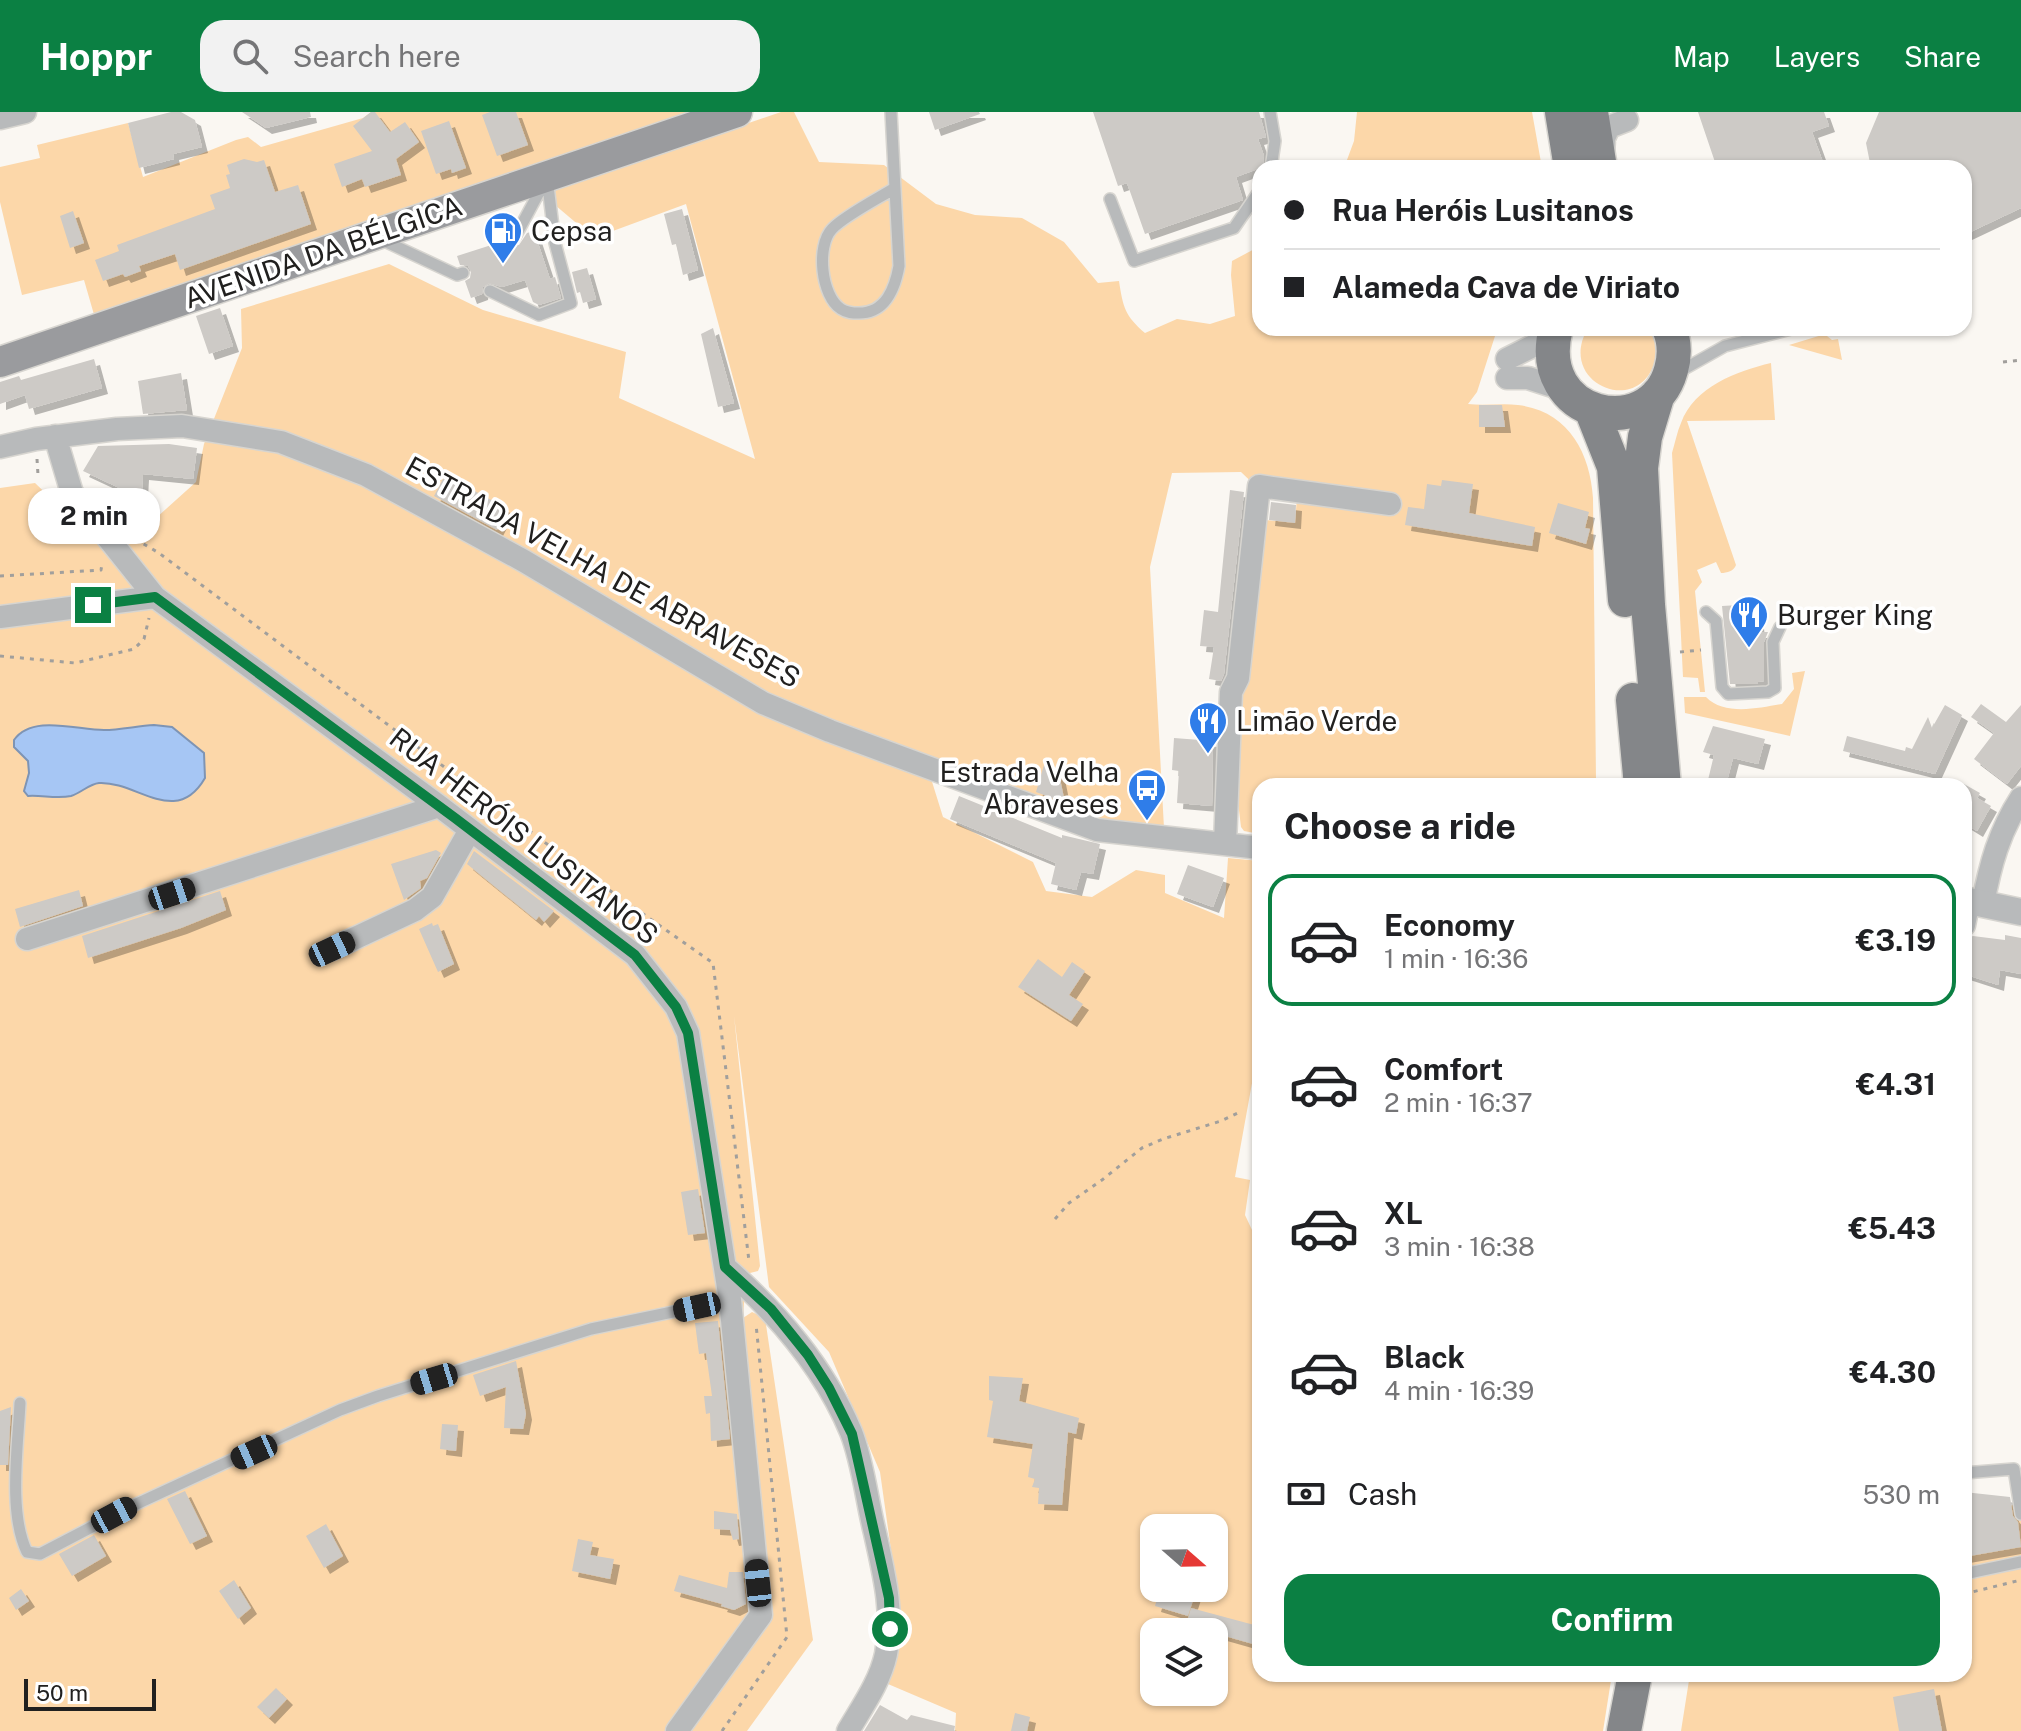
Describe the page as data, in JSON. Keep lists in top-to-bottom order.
{
  "streets": {
    "main road": ["AVENIDA DA BÉLGICA"],
    "street": ["ESTRADA VELHA DE ABRAVESES", "RUA HERÓIS LUSITANOS"]
  },
  "crossings": [
    ["ESTRADA VELHA DE ABRAVESES", "RUA HERÓIS LUSITANOS"]
  ],
  "places": {
    "fuel station": ["Cepsa"],
    "restaurant": ["Burger King", "Limão Verde"],
    "bus stop": ["Estrada Velha Abraveses"]
  },
  "scale_bar": "50 m",
  "north": "right",
  "page": {
    "header": "Hoppr",
    "search": "Search here",
    "nav": ["Map", "Layers", "Share"],
    "banner": ["Rua Heróis Lusitanos", "Alameda Cava de Viriato"],
    "bubble": "2 min",
    "heading": "Choose a ride",
    "list": [
      {
        "name": "Economy",
        "note": "1 min · 16:36",
        "value": "€3.19"
      },
      {
        "name": "Comfort",
        "note": "2 min · 16:37",
        "value": "€4.31"
      },
      {
        "name": "XL",
        "note": "3 min · 16:38",
        "value": "€5.43"
      },
      {
        "name": "Black",
        "note": "4 min · 16:39",
        "value": "€4.30"
      }
    ],
    "pay": ["Cash", "530 m"],
    "buttons": "Confirm",
    "scale": "50 m"
  }
}
